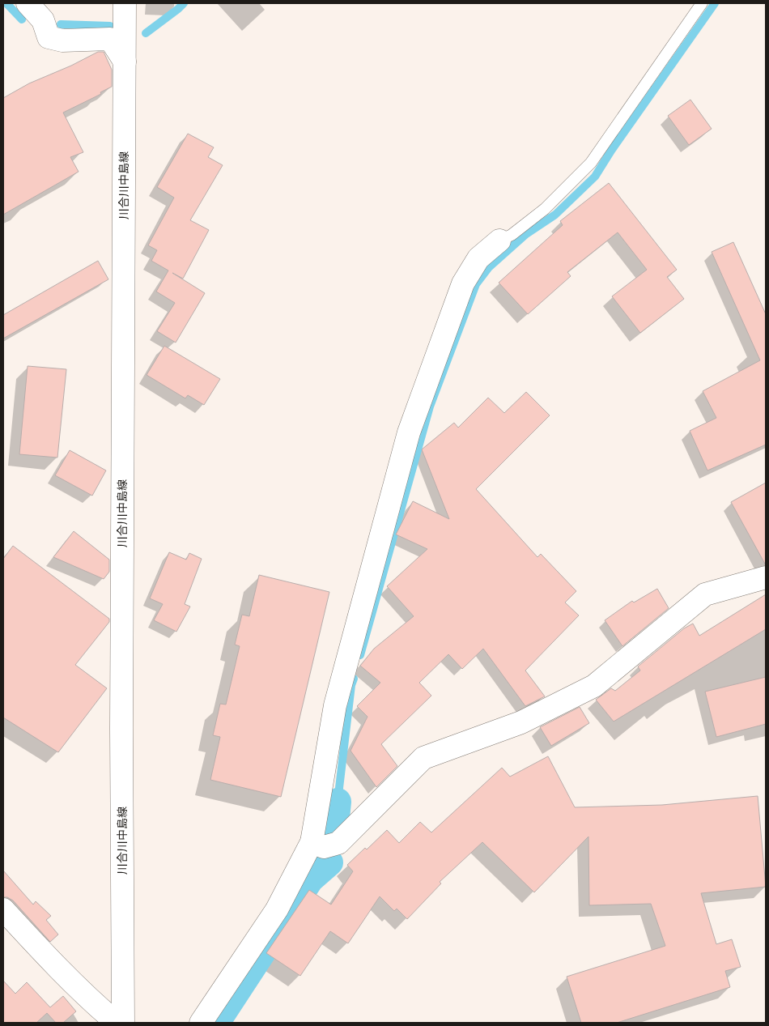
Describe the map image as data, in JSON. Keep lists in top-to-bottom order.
{
  "streets": {
    "street": ["川合川中島線"]
  }
}
